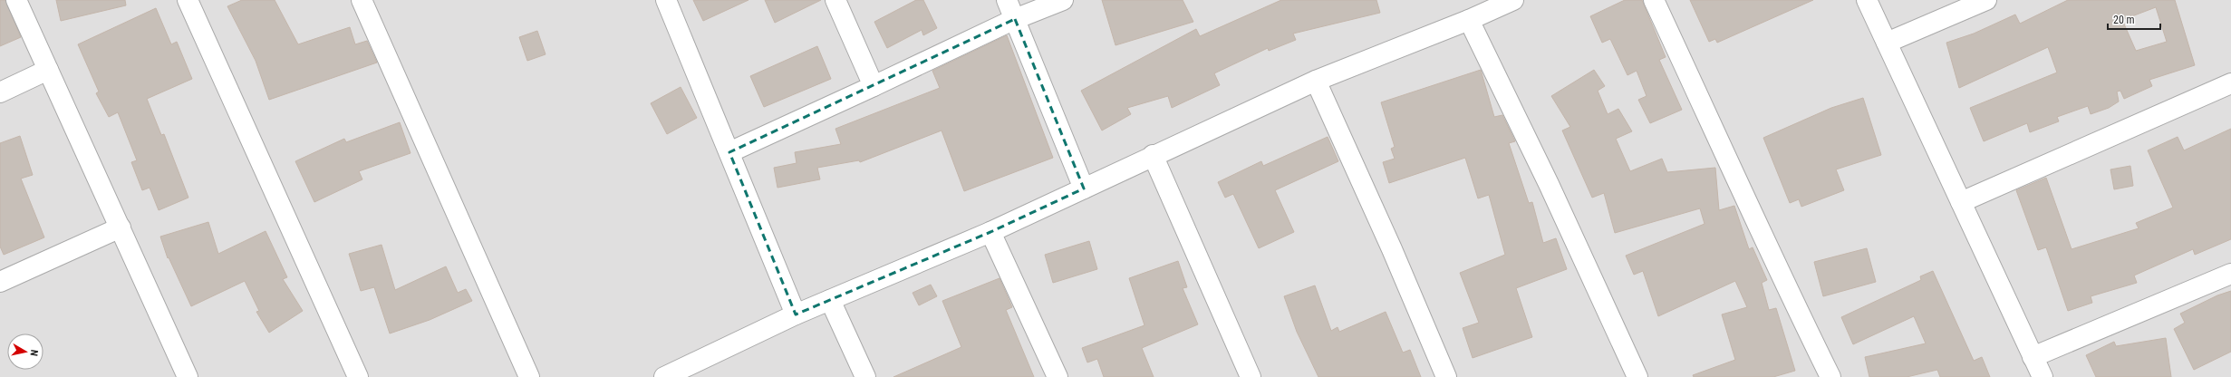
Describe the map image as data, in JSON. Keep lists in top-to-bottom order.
{
  "scale_bar": "20 m",
  "north": "right"
}
